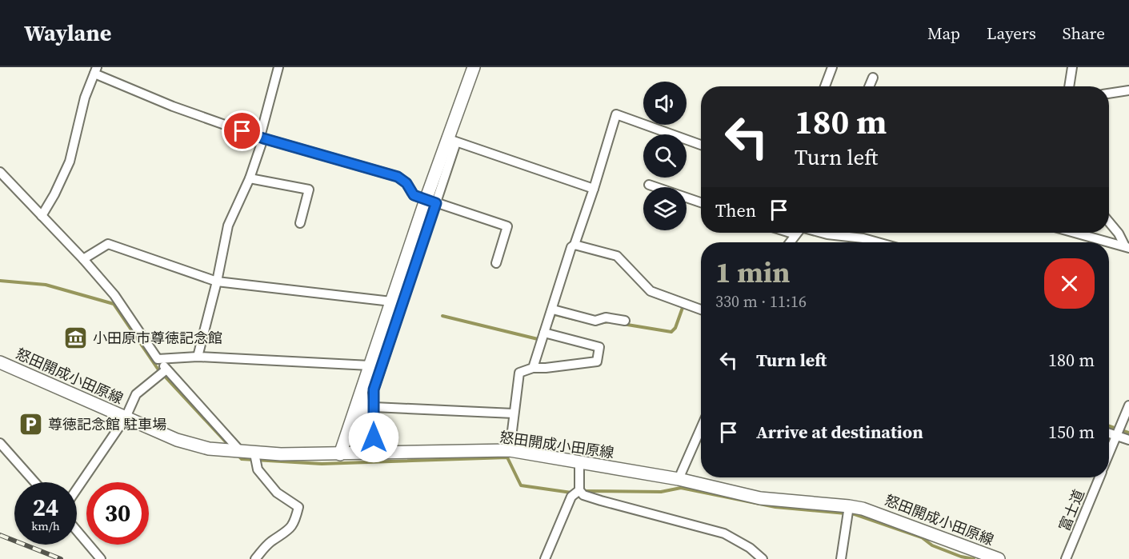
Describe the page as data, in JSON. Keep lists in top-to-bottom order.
{
  "streets": {
    "main road": ["怒田開成小田原線"],
    "street": ["富士道"]
  },
  "places": {
    "museum": ["小田原市尊徳記念館"],
    "parking": ["尊徳記念館 駐車場"]
  },
  "page": {
    "header": "Waylane",
    "nav": ["Map", "Layers", "Share"],
    "turn": ["180 m", "Turn left"],
    "then": "Then",
    "heading": ["1 min", "330 m · 11:16"],
    "list": [
      {
        "name": "Turn left",
        "value": "180 m"
      },
      {
        "name": "Arrive at destination",
        "value": "150 m"
      }
    ],
    "speed": "24 km/h",
    "limit": "30"
  }
}
